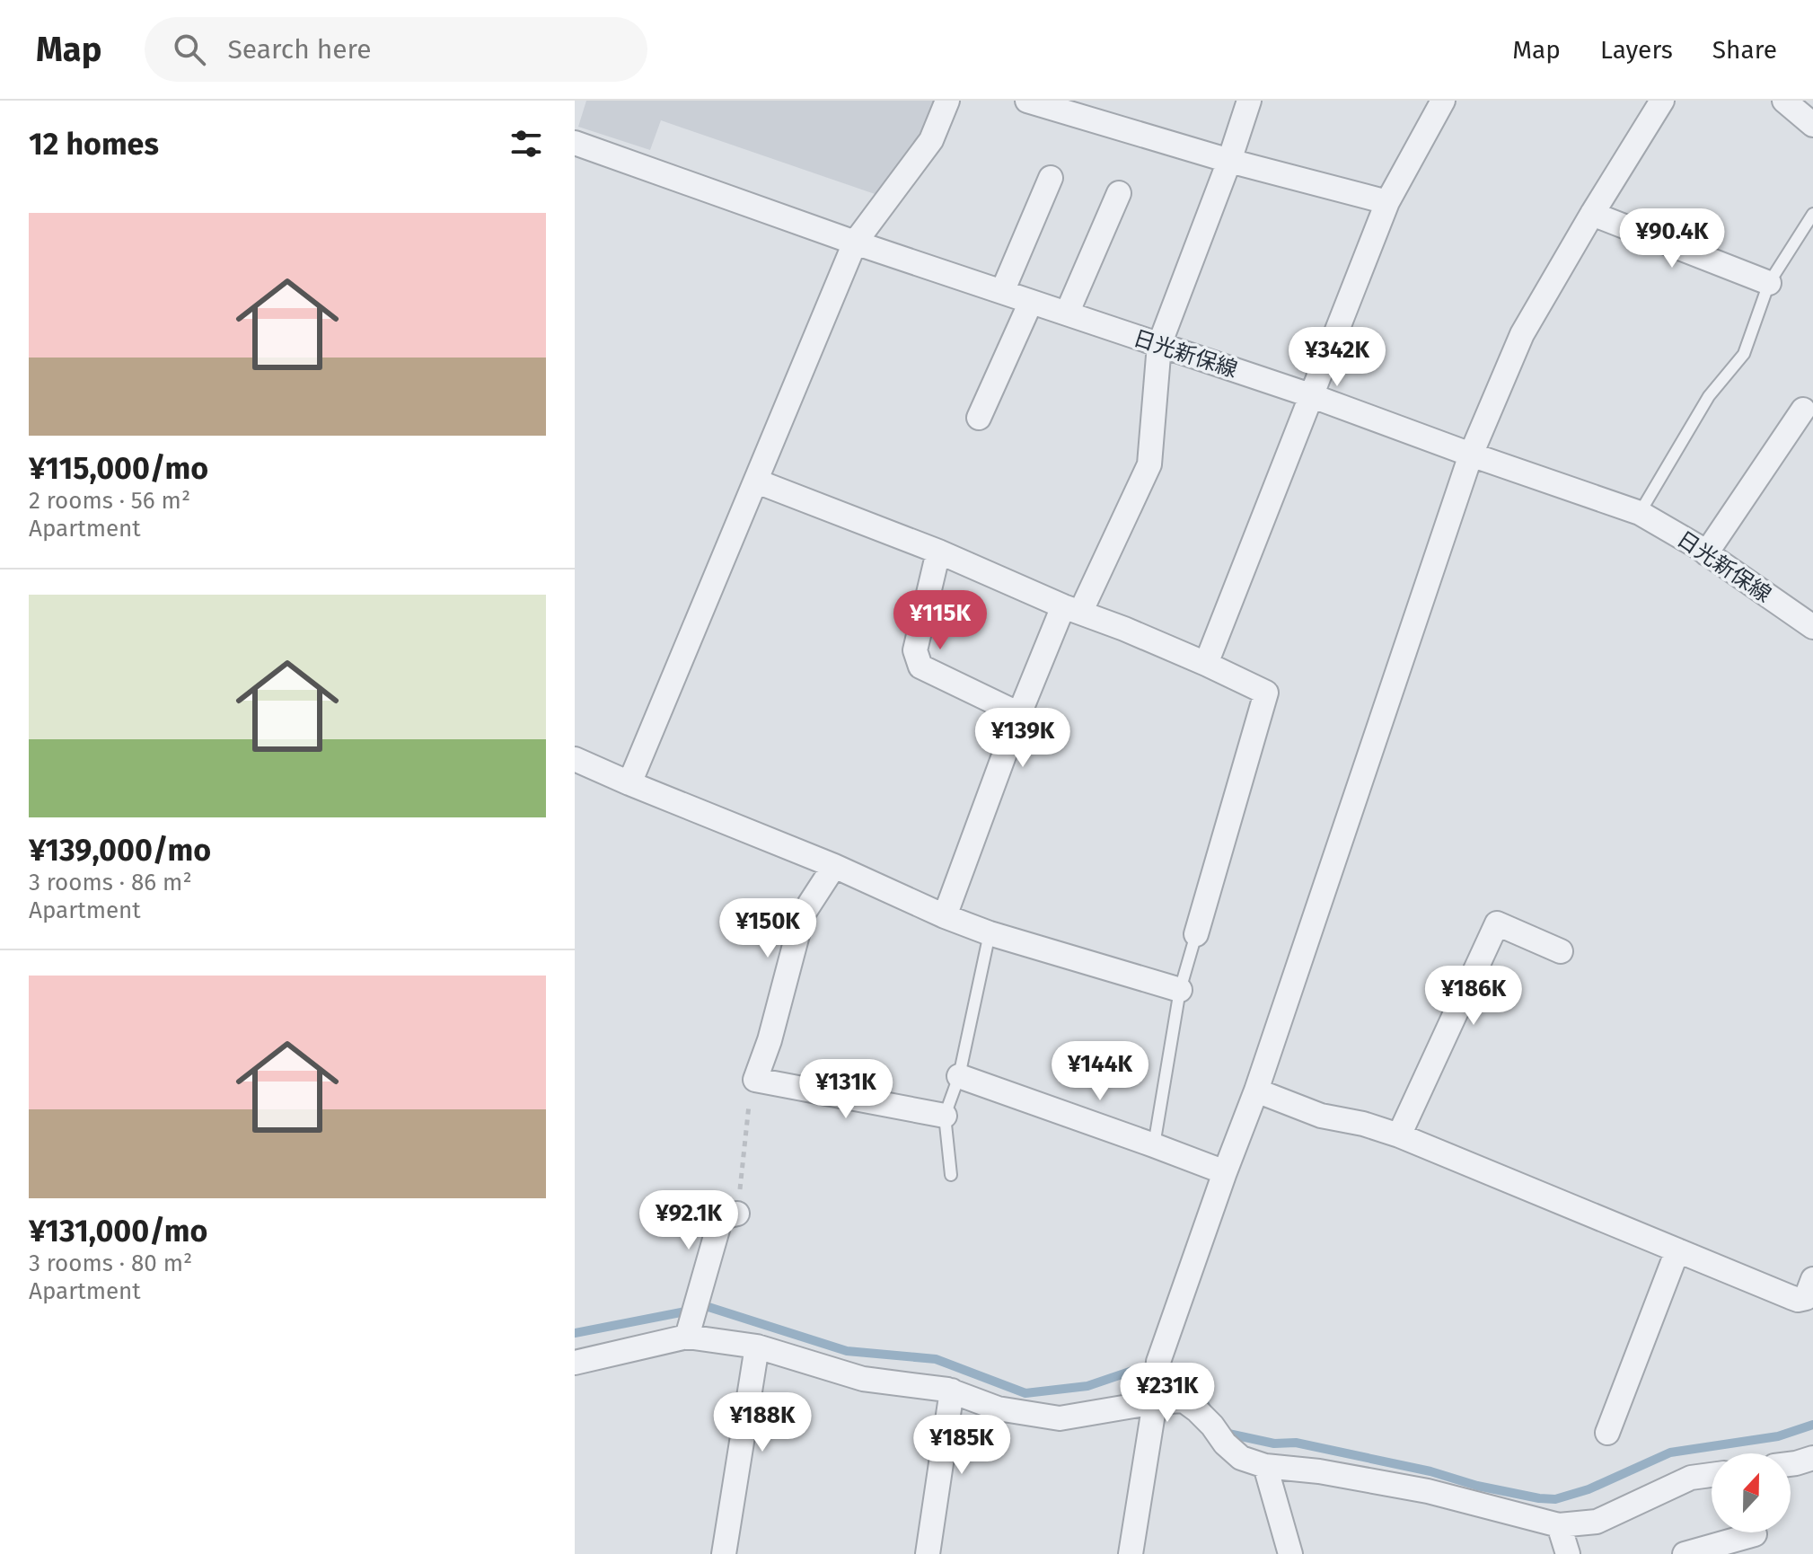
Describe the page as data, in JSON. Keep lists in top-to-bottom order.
{
  "streets": {
    "street": ["日光新保線"]
  },
  "north": "top",
  "page": {
    "header": "Map",
    "search": "Search here",
    "nav": ["Map", "Layers", "Share"],
    "heading": "12 homes",
    "list": [
      {
        "name": "¥115,000/mo",
        "note": "2 rooms · 56 m² · Apartment"
      },
      {
        "name": "¥139,000/mo",
        "note": "3 rooms · 86 m² · Apartment"
      },
      {
        "name": "¥131,000/mo",
        "note": "3 rooms · 80 m² · Apartment"
      }
    ],
    "price": [
      "¥90.4K",
      "¥342K",
      "¥115K",
      "¥139K",
      "¥150K",
      "¥186K",
      "¥144K",
      "¥131K",
      "¥92.1K",
      "¥231K",
      "¥188K",
      "¥185K"
    ]
  }
}
